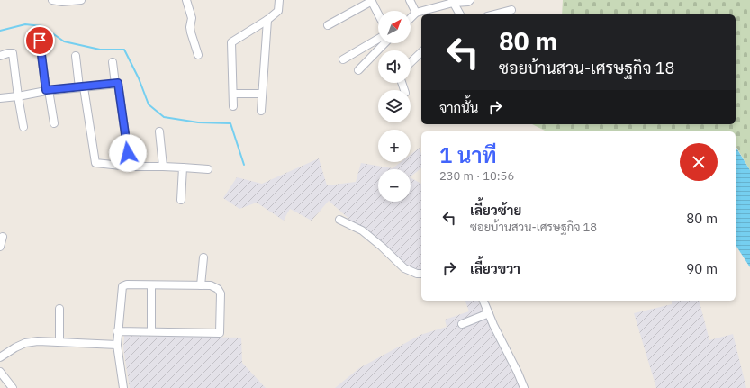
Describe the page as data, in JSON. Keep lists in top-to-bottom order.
{
  "north": "top right",
  "page": {
    "map_buttons": ["+", "−"],
    "turn": ["80 m", "ซอยบ้านสวน-เศรษฐกิจ 18"],
    "then": "จากนั้น",
    "heading": ["1 นาที", "230 m · 10:56"],
    "list": [
      {
        "name": "เลี้ยวซ้าย",
        "note": "ซอยบ้านสวน-เศรษฐกิจ 18",
        "value": "80 m"
      },
      {
        "name": "เลี้ยวขวา",
        "value": "90 m"
      }
    ]
  }
}
